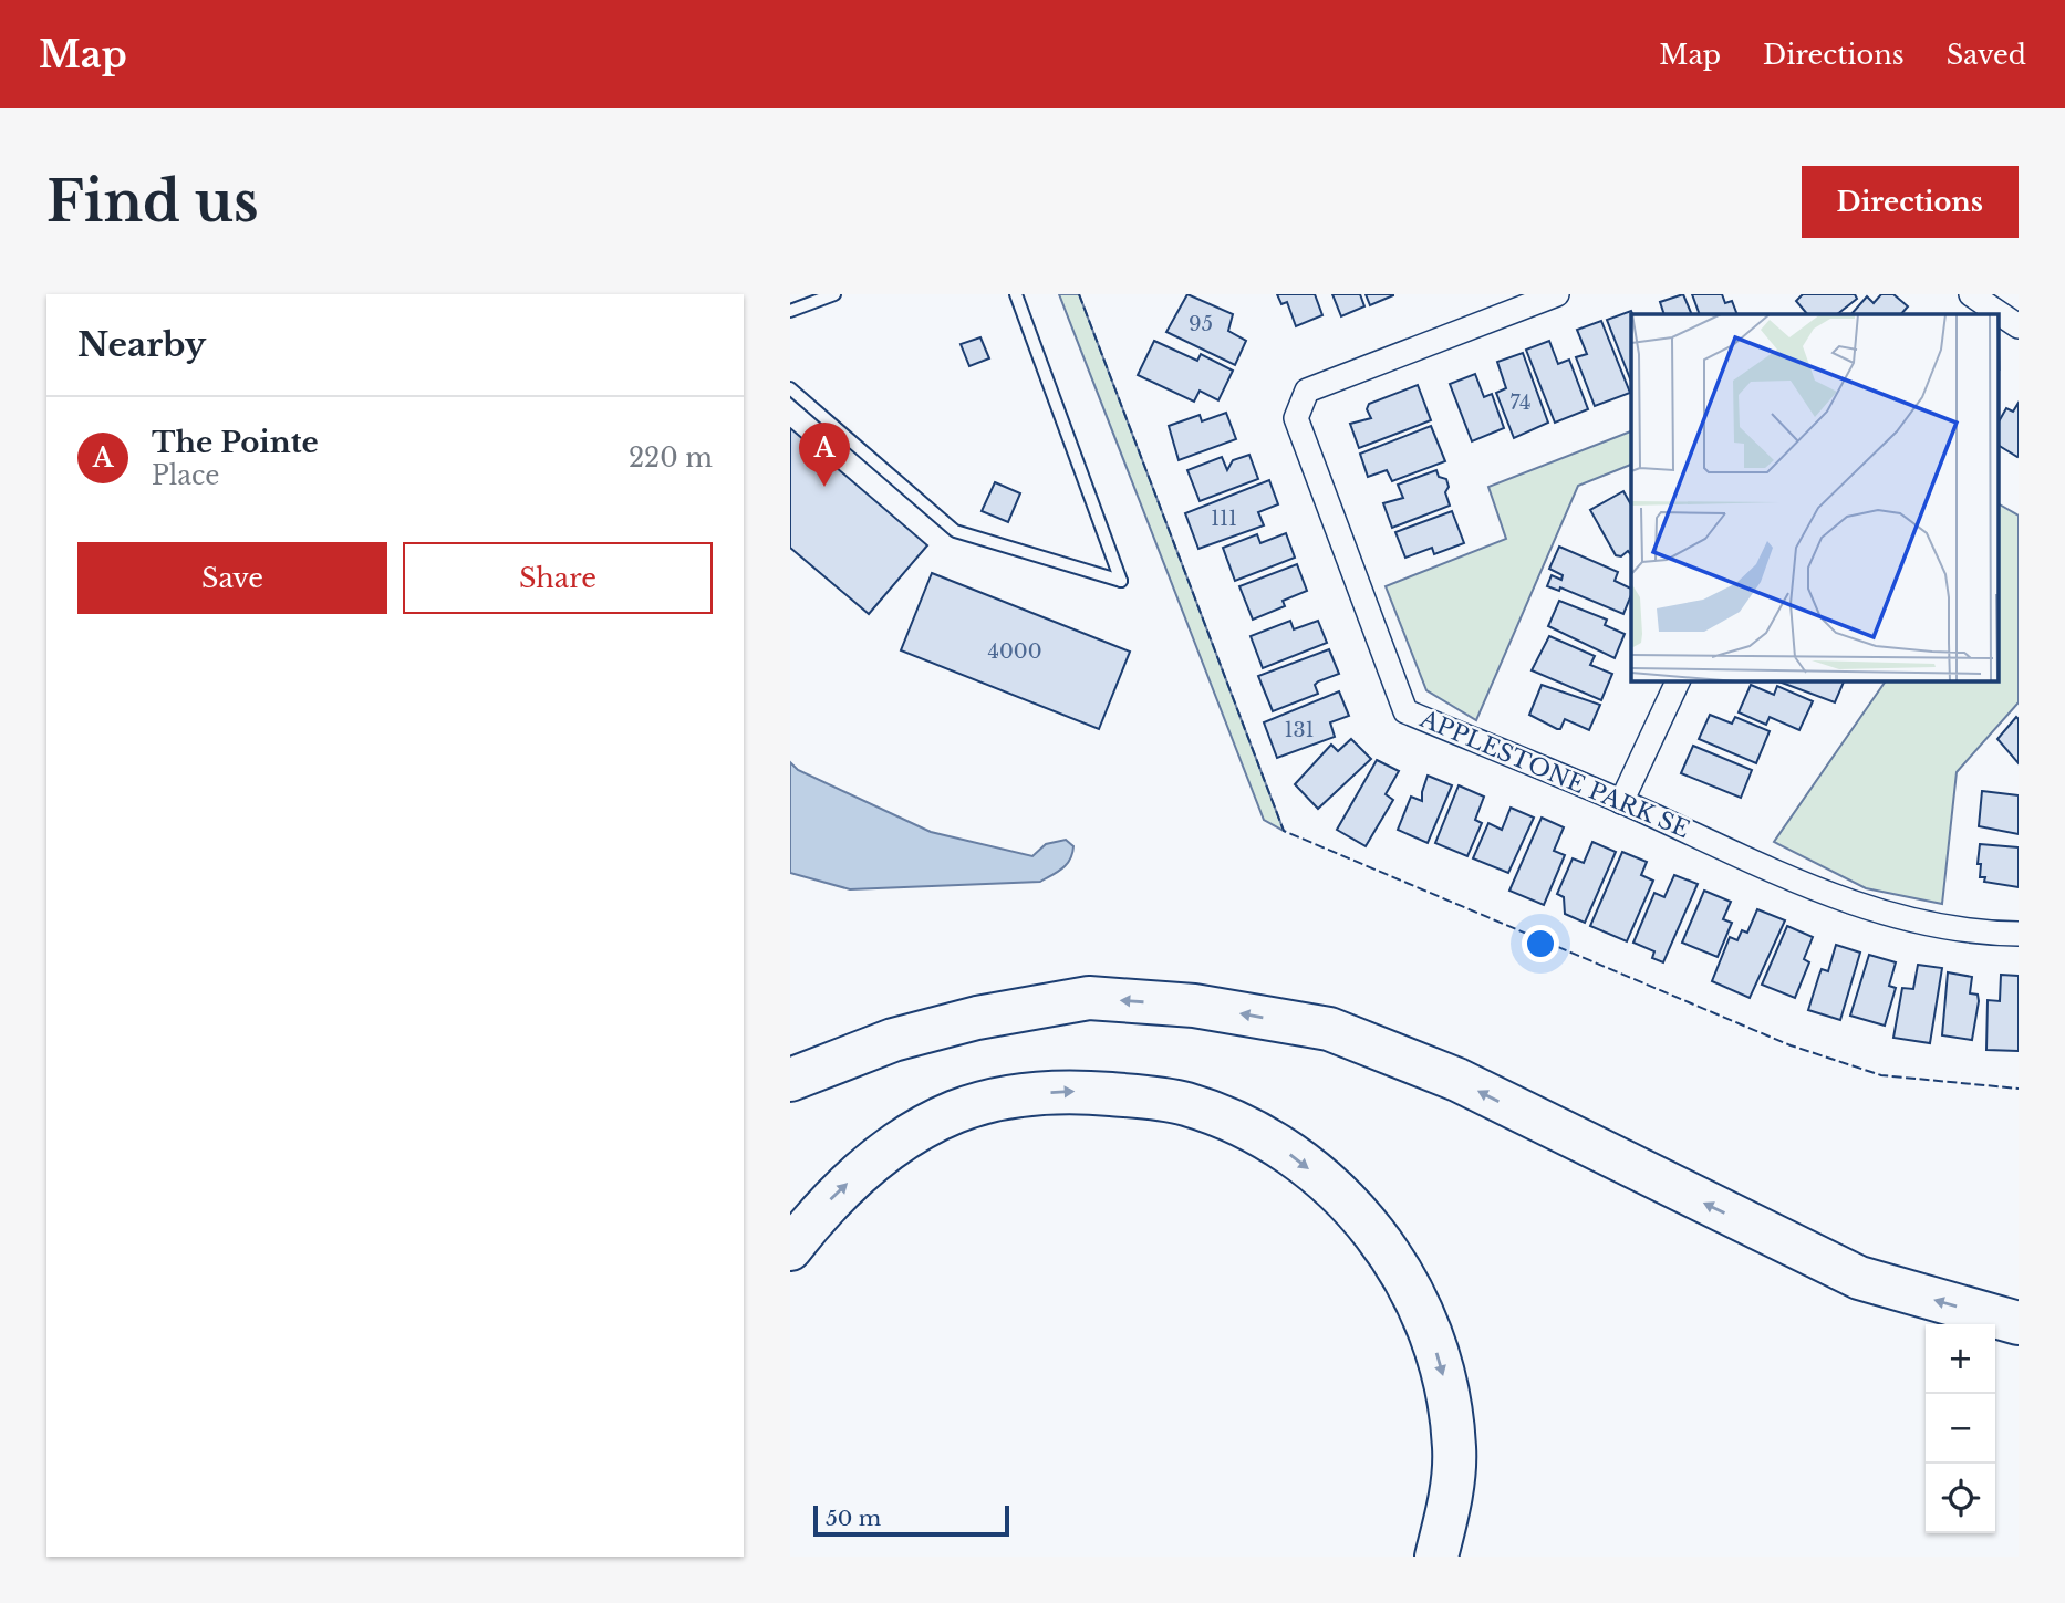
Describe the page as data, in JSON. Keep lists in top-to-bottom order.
{
  "streets": {
    "street": ["APPLESTONE PARK SE"]
  },
  "house_numbers": [
    "95",
    "74",
    "111",
    "4000",
    "131"
  ],
  "scale_bar": "50 m",
  "page": {
    "header": "Map",
    "nav": ["Map", "Directions", "Saved"],
    "buttons": [
      "Directions",
      ["Save", "Share"]
    ],
    "title": "Find us",
    "heading": "Nearby",
    "list": [
      {
        "mark": "A",
        "name": "The Pointe",
        "note": "Place",
        "value": "220 m"
      }
    ],
    "pins": "A",
    "map_buttons": ["+", "−"],
    "scale": "50 m"
  }
}
